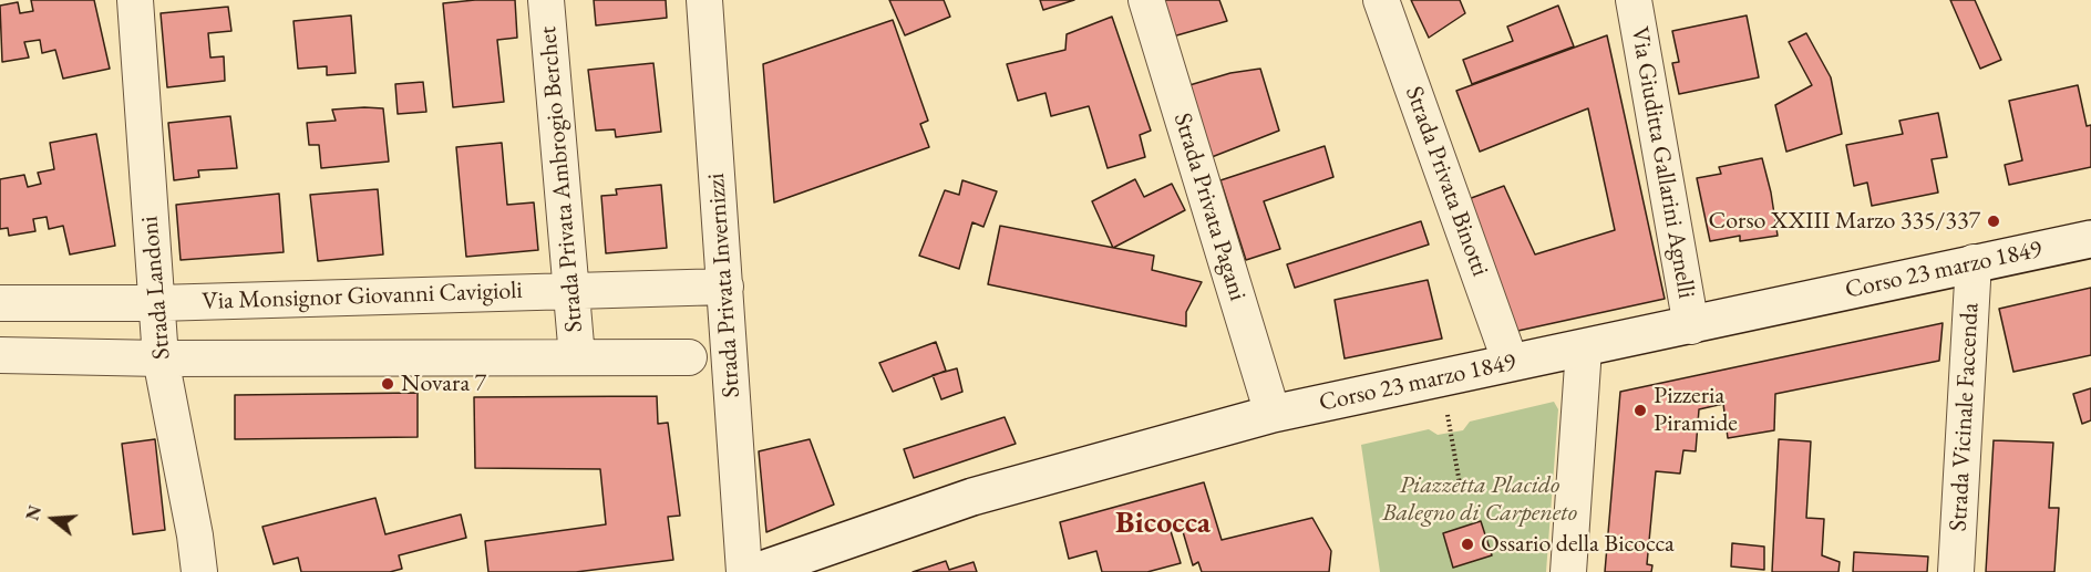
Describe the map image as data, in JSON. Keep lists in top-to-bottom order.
{
  "streets": {
    "main road": ["Corso 23 marzo 1849"],
    "street": [
      "Via Giuditta Gallarini Agnelli",
      "Strada Privata Ambrogio Berchet",
      "Strada Privata Binotti",
      "Strada Privata Pagani",
      "Strada Privata Invernizzi",
      "Strada Landoni",
      "Via Monsignor Giovanni Cavigioli",
      "Strada Vicinale Faccenda"
    ]
  },
  "crossings": [
    ["Via Giuditta Gallarini Agnelli", "Corso 23 marzo 1849"],
    ["Strada Privata Ambrogio Berchet", "Via Monsignor Giovanni Cavigioli"],
    ["Strada Privata Binotti", "Corso 23 marzo 1849"],
    ["Strada Privata Pagani", "Corso 23 marzo 1849"],
    ["Corso 23 marzo 1849", "Strada Vicinale Faccenda"],
    ["Strada Privata Invernizzi", "Via Monsignor Giovanni Cavigioli"],
    ["Strada Landoni", "Via Monsignor Giovanni Cavigioli"]
  ],
  "districts": ["Bicocca"],
  "parks": ["Piazzetta Placido Balegno di Carpeneto"],
  "places": [
    "Corso XXIII Marzo 335/337",
    "Novara 7",
    "Pizzeria Piramide",
    "Ossario della Bicocca"
  ],
  "north": "left"
}
